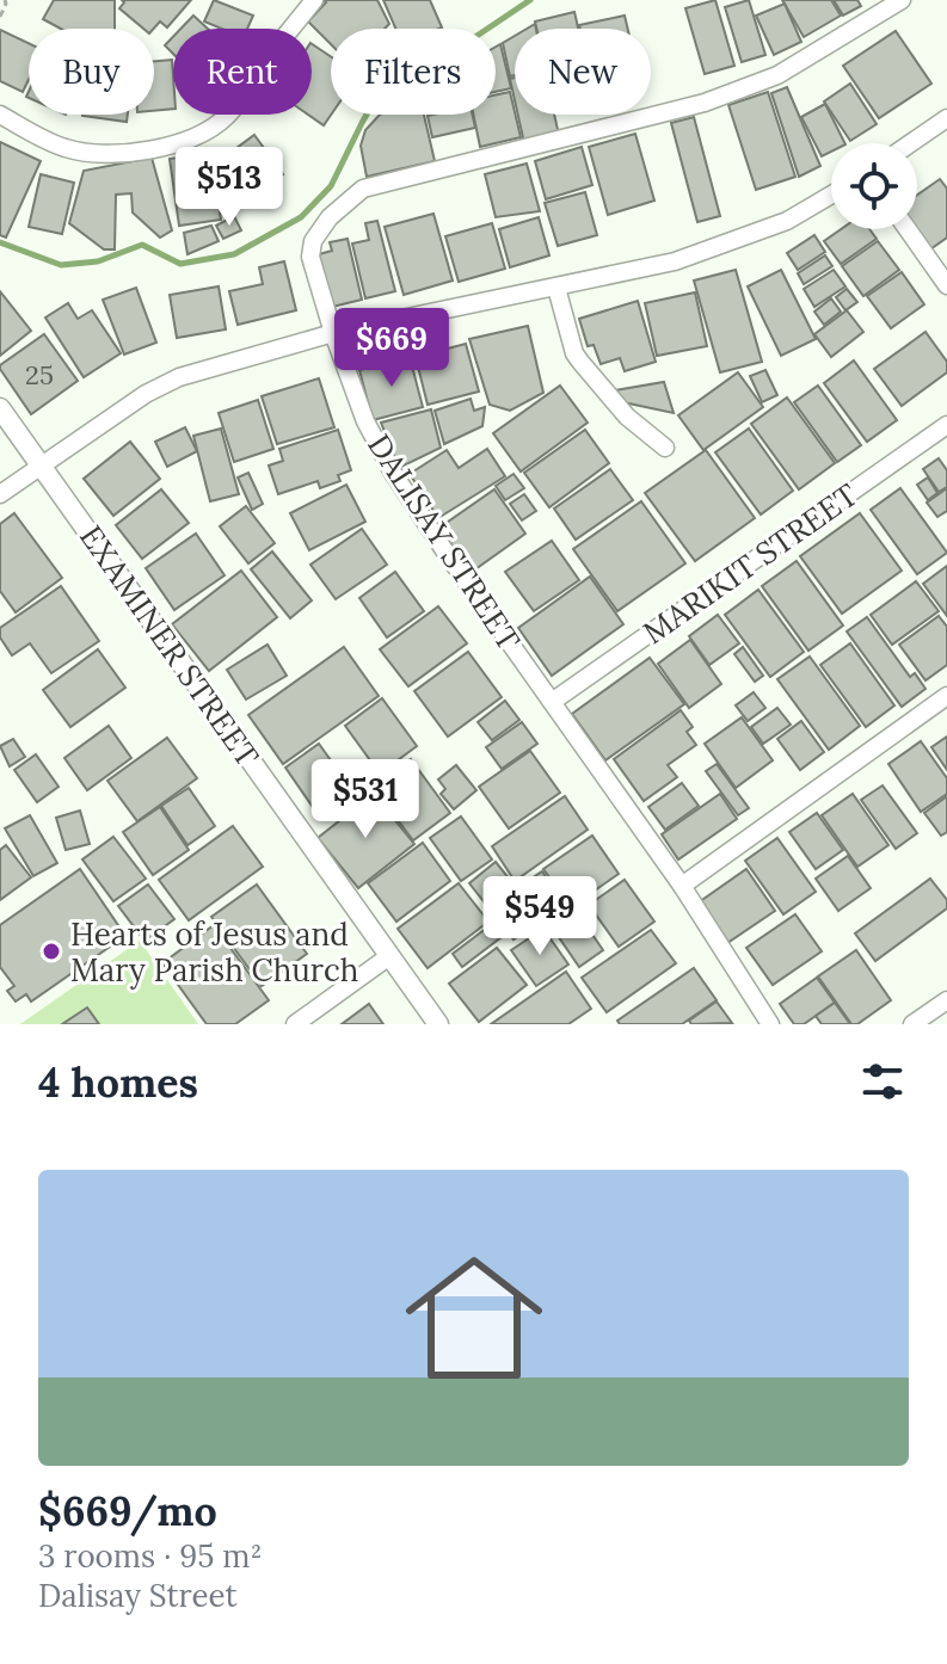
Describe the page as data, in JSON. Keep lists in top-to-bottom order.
{
  "streets": {
    "street": ["DALISAY STREET", "MARIKIT STREET", "EXAMINER STREET"]
  },
  "crossings": [
    ["DALISAY STREET", "MARIKIT STREET"]
  ],
  "places": ["Hearts of Jesus and Mary Parish Church"],
  "house_numbers": ["25"],
  "page": {
    "chip": [
      "Buy",
      "Rent",
      "Filters",
      "New"
    ],
    "price": [
      "$513",
      "$669",
      "$531",
      "$549"
    ],
    "heading": "4 homes",
    "list": [
      {
        "name": "$669/mo",
        "note": "3 rooms · 95 m² · Dalisay Street"
      }
    ]
  }
}
